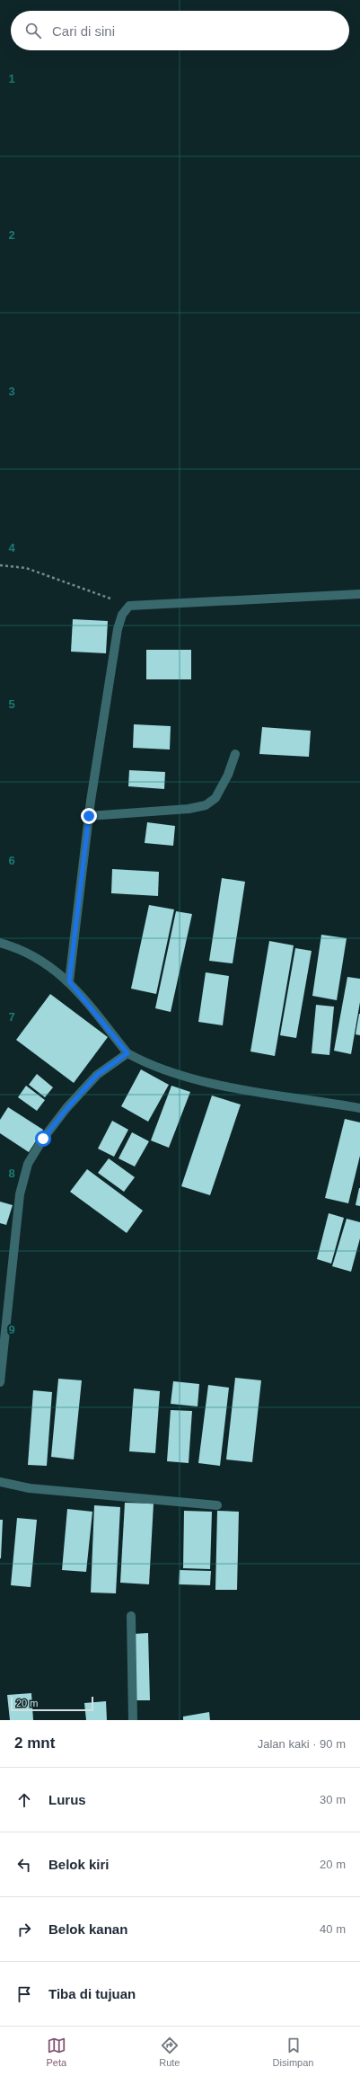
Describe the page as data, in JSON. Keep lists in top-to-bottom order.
{
  "scale_bar": "20 m",
  "page": {
    "search": "Cari di sini",
    "scale": "20 m",
    "heading": ["2 mnt", "Jalan kaki · 90 m"],
    "list": [
      ["Lurus", "30 m"],
      ["Belok kiri", "20 m"],
      ["Belok kanan", "40 m"],
      "Tiba di tujuan"
    ],
    "nav": ["Peta", "Rute", "Disimpan"]
  },
  "grid": {
    "rows": [
      "1",
      "2",
      "3",
      "4",
      "5",
      "6",
      "7",
      "8",
      "9"
    ]
  }
}
